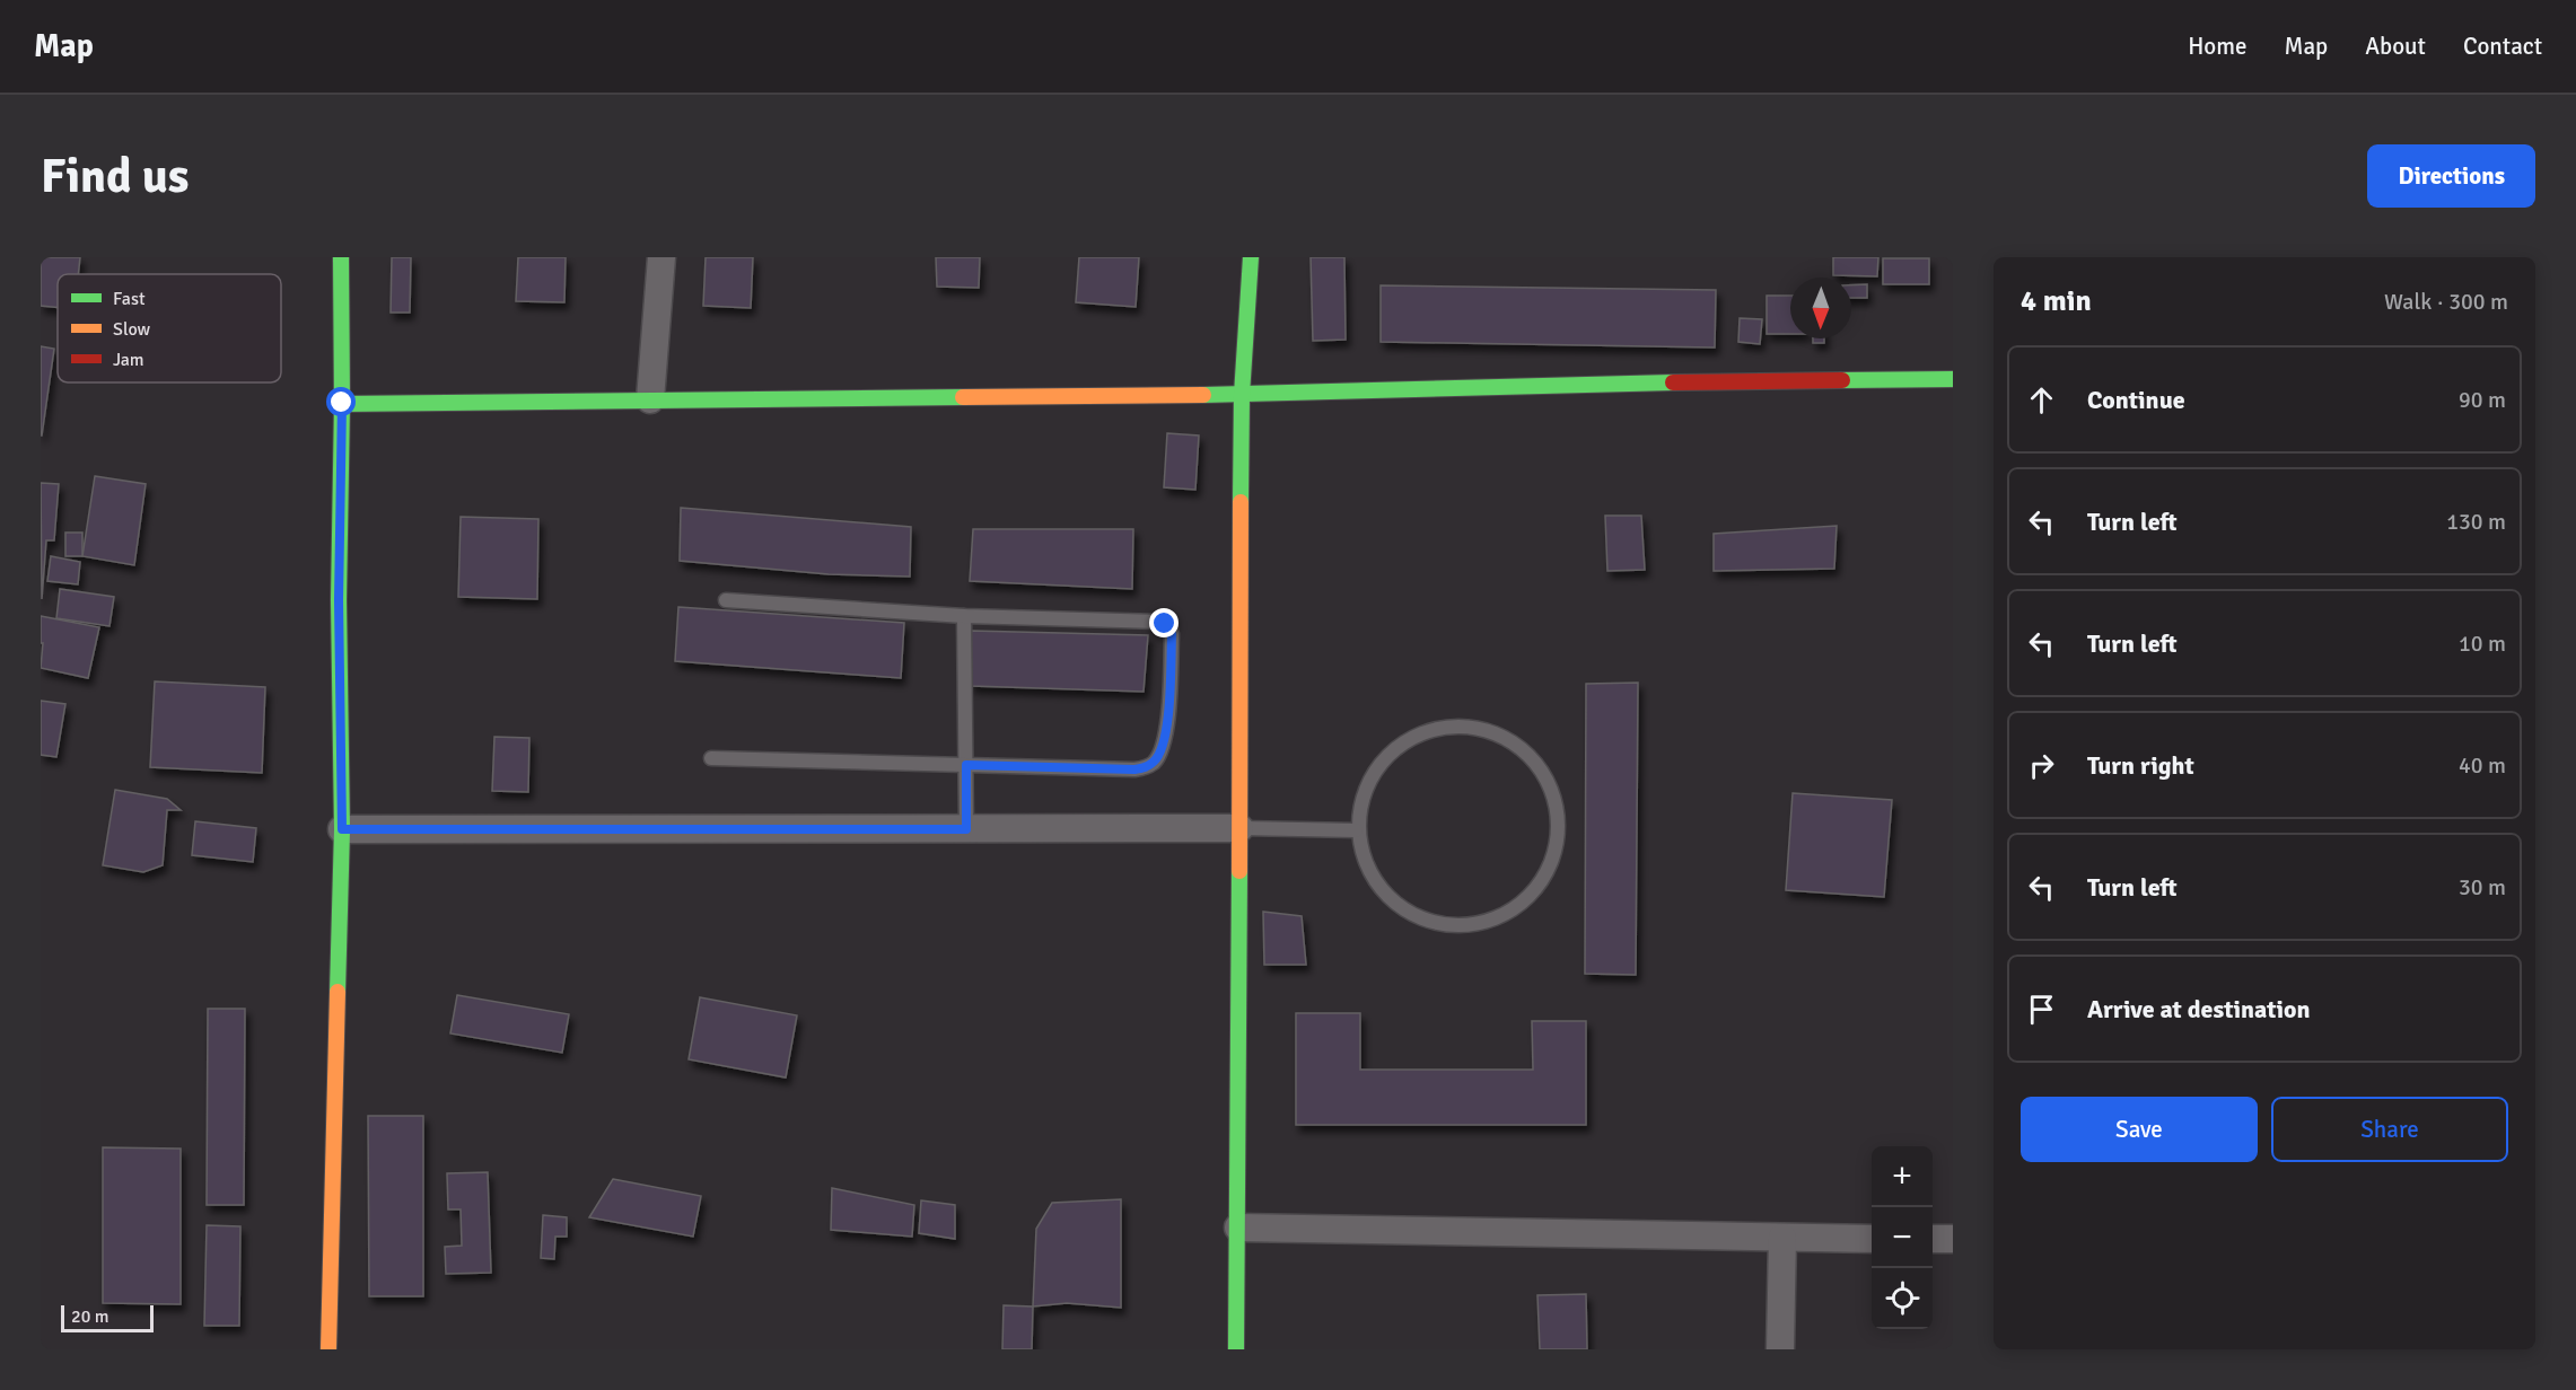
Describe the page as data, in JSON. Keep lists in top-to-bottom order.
{
  "legend": ["Fast", "Slow", "Jam"],
  "scale_bar": "20 m",
  "north": "bottom",
  "page": {
    "header": "Map",
    "nav": [
      "Home",
      "Map",
      "About",
      "Contact"
    ],
    "buttons": [
      "Directions",
      ["Save", "Share"]
    ],
    "title": "Find us",
    "heading": ["4 min", "Walk · 300 m"],
    "list": [
      ["Continue", "90 m"],
      ["Turn left", "130 m"],
      ["Turn left", "10 m"],
      ["Turn right", "40 m"],
      ["Turn left", "30 m"],
      "Arrive at destination"
    ],
    "map_buttons": ["+", "−"],
    "scale": "20 m"
  }
}
